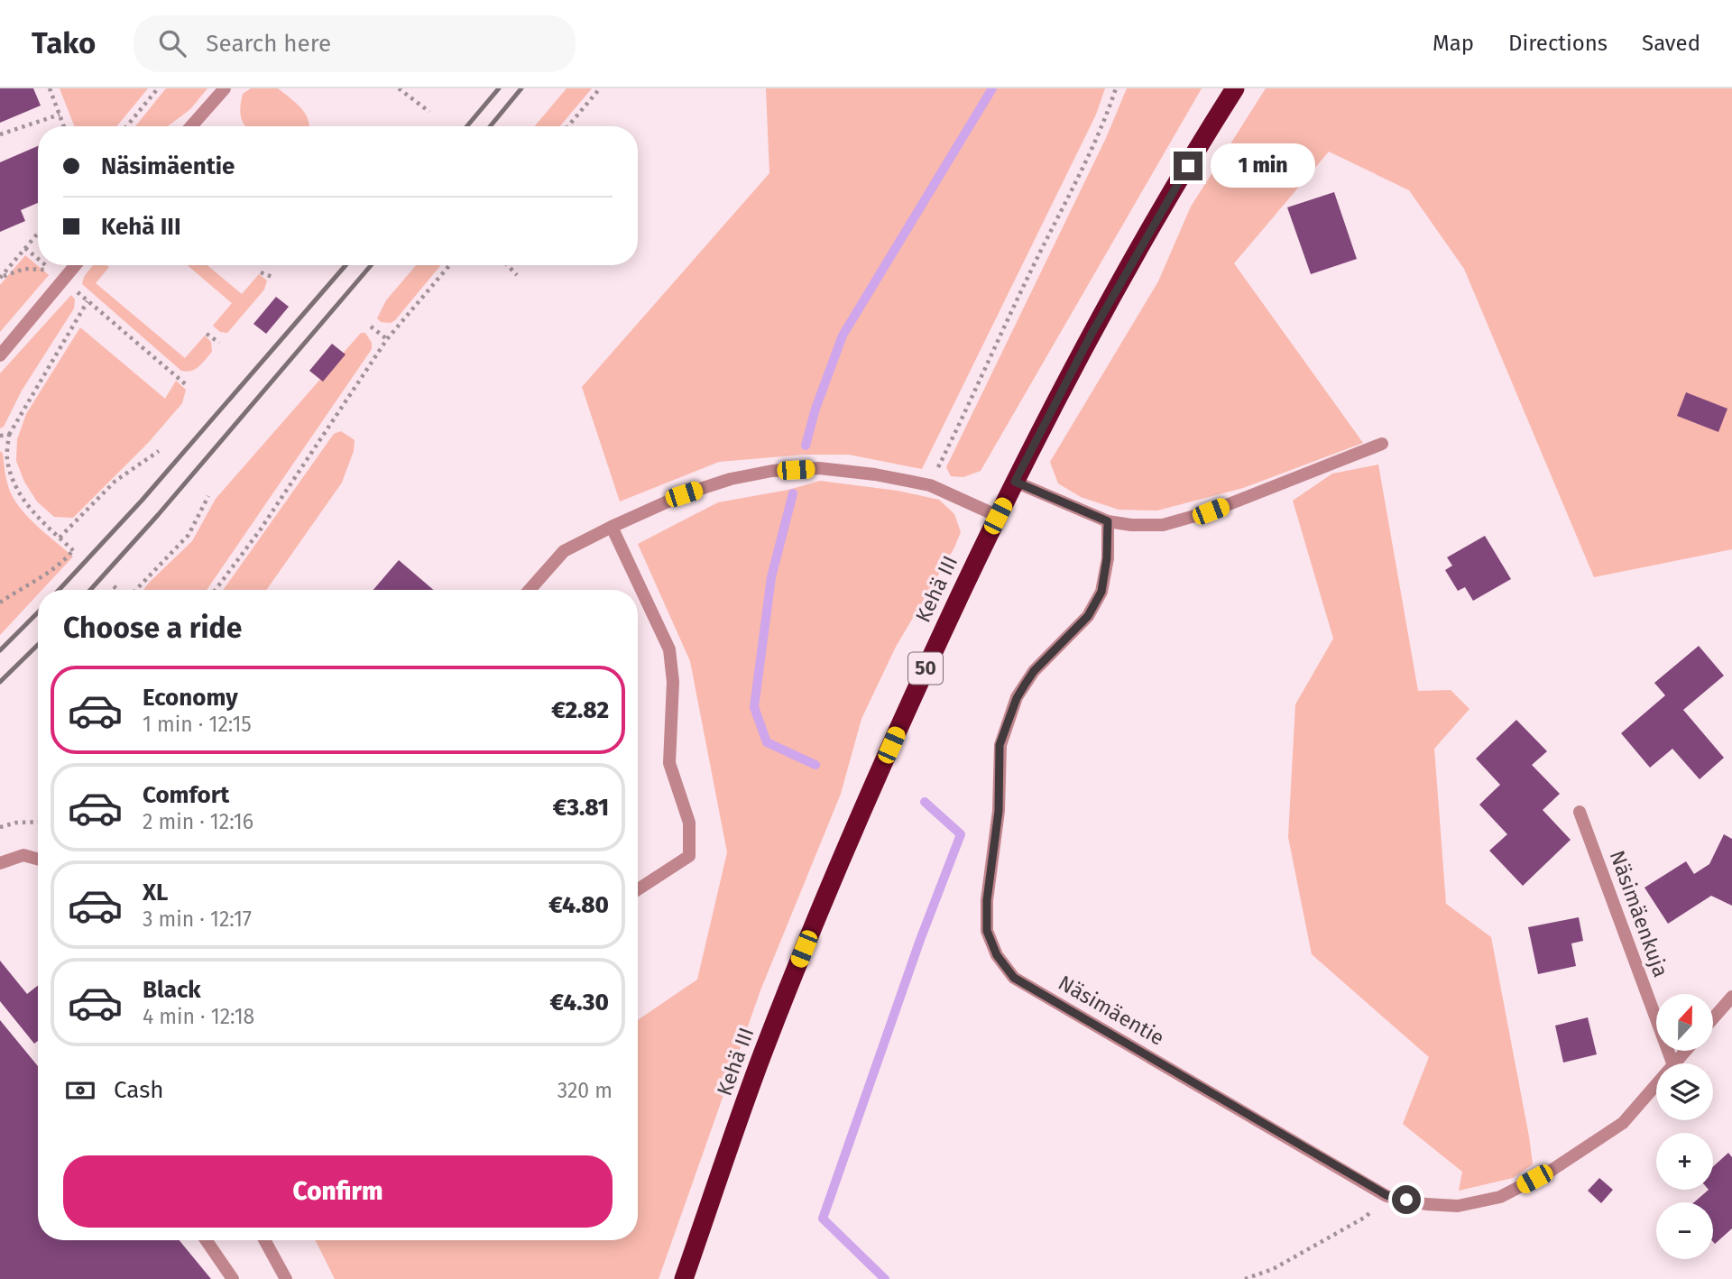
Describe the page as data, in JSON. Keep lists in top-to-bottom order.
{
  "streets": {
    "highway": ["Kehä III", "50"],
    "street": ["Näsimäenkuja", "Näsimäentie"]
  },
  "north": "top",
  "page": {
    "header": "Tako",
    "search": "Search here",
    "nav": ["Map", "Directions", "Saved"],
    "banner": ["Näsimäentie", "Kehä III"],
    "bubble": "1 min",
    "heading": "Choose a ride",
    "list": [
      {
        "name": "Economy",
        "note": "1 min · 12:15",
        "value": "€2.82"
      },
      {
        "name": "Comfort",
        "note": "2 min · 12:16",
        "value": "€3.81"
      },
      {
        "name": "XL",
        "note": "3 min · 12:17",
        "value": "€4.80"
      },
      {
        "name": "Black",
        "note": "4 min · 12:18",
        "value": "€4.30"
      }
    ],
    "map_buttons": ["+", "−"],
    "pay": ["Cash", "320 m"],
    "buttons": "Confirm"
  }
}
